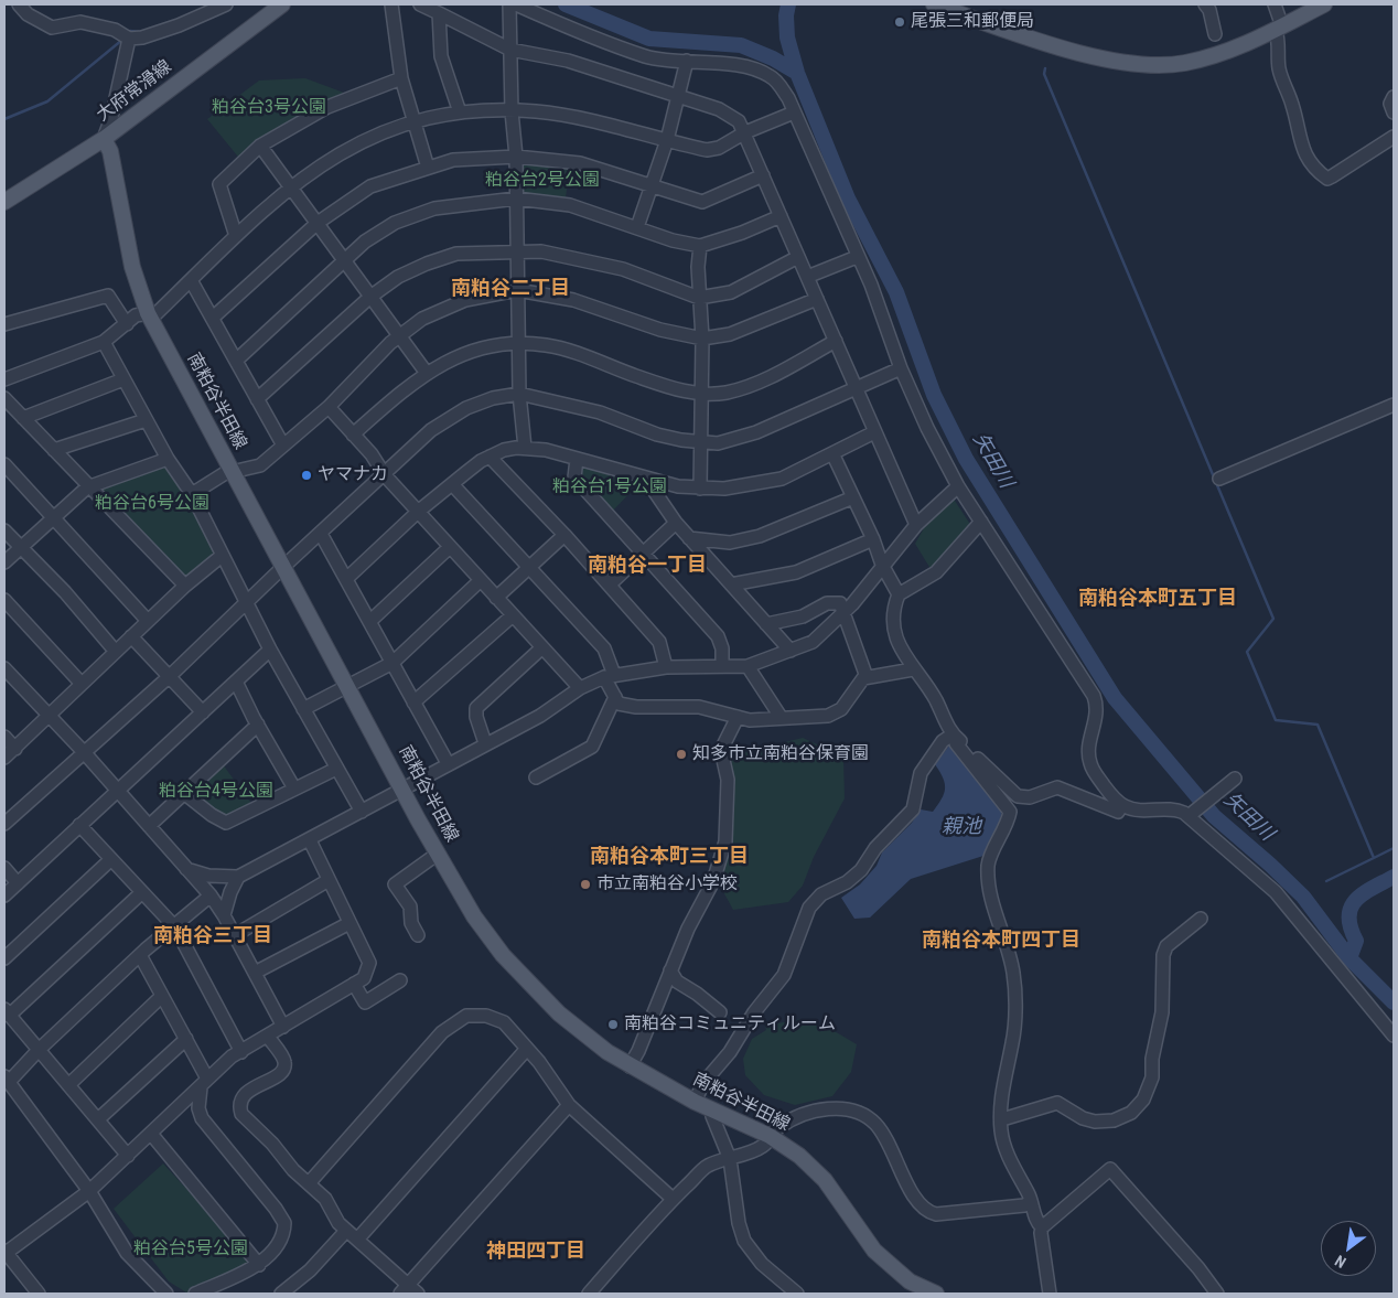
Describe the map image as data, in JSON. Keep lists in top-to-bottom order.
{
  "streets": {
    "main road": ["大府常滑線", "南粕谷半田線"]
  },
  "crossings": [
    ["大府常滑線", "南粕谷半田線"]
  ],
  "districts": [
    "南粕谷二丁目",
    "南粕谷一丁目",
    "南粕谷本町五丁目",
    "南粕谷本町三丁目",
    "南粕谷三丁目",
    "南粕谷本町四丁目",
    "神田四丁目"
  ],
  "water": ["矢田川", "親池"],
  "parks": [
    "粕谷台3号公園",
    "粕谷台2号公園",
    "粕谷台1号公園",
    "粕谷台6号公園",
    "粕谷台4号公園",
    "粕谷台5号公園"
  ],
  "places": [
    "尾張三和郵便局",
    "ヤマナカ",
    "知多市立南粕谷保育園",
    "市立南粕谷小学校",
    "南粕谷コミュニティルーム"
  ],
  "north": "bottom left"
}
